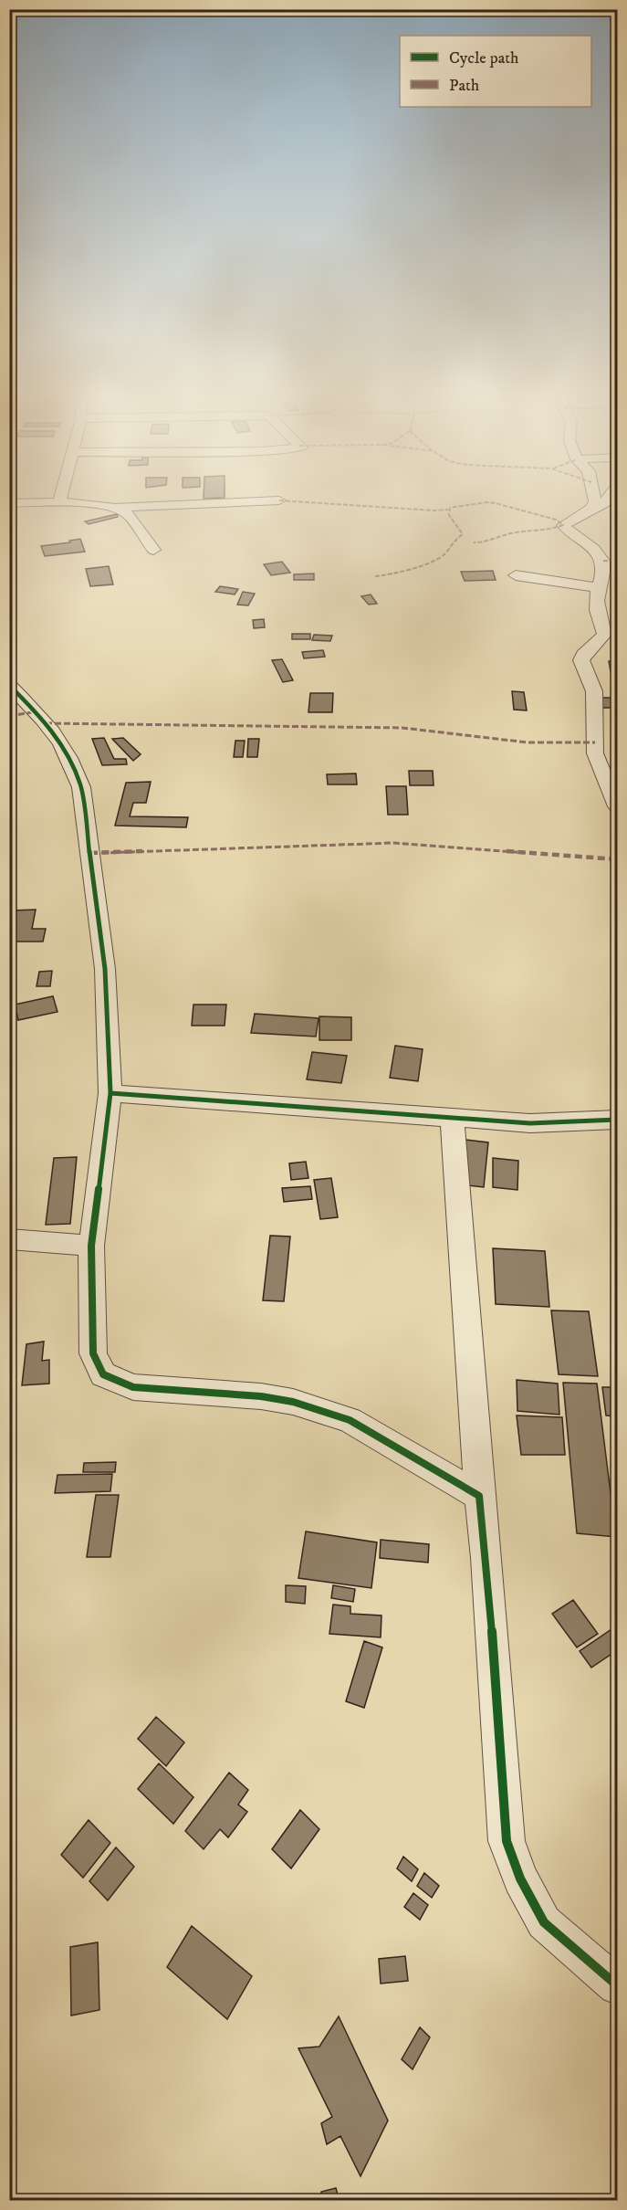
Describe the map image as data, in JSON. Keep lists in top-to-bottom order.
{
  "legend": ["Cycle path", "Path"]
}
